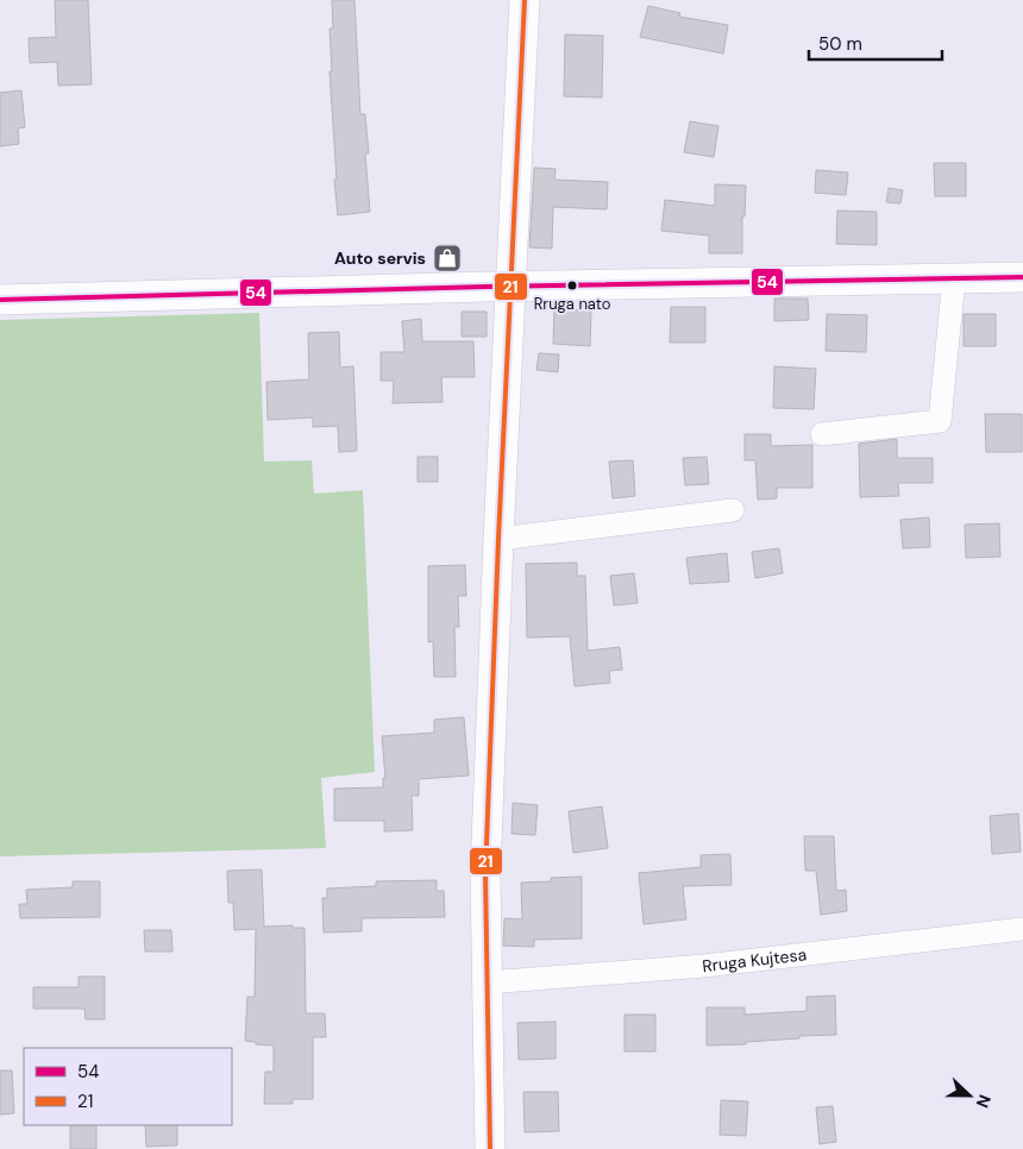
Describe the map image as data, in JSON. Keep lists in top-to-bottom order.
{
  "streets": {
    "street": ["Rruga Kujtesa"]
  },
  "places": {
    "shop": ["Auto servis"],
    "other": ["Rruga nato"]
  },
  "lines": ["transit line 21", "transit line 54"],
  "legend": ["54", "21"],
  "scale_bar": "50 m",
  "north": "right"
}
